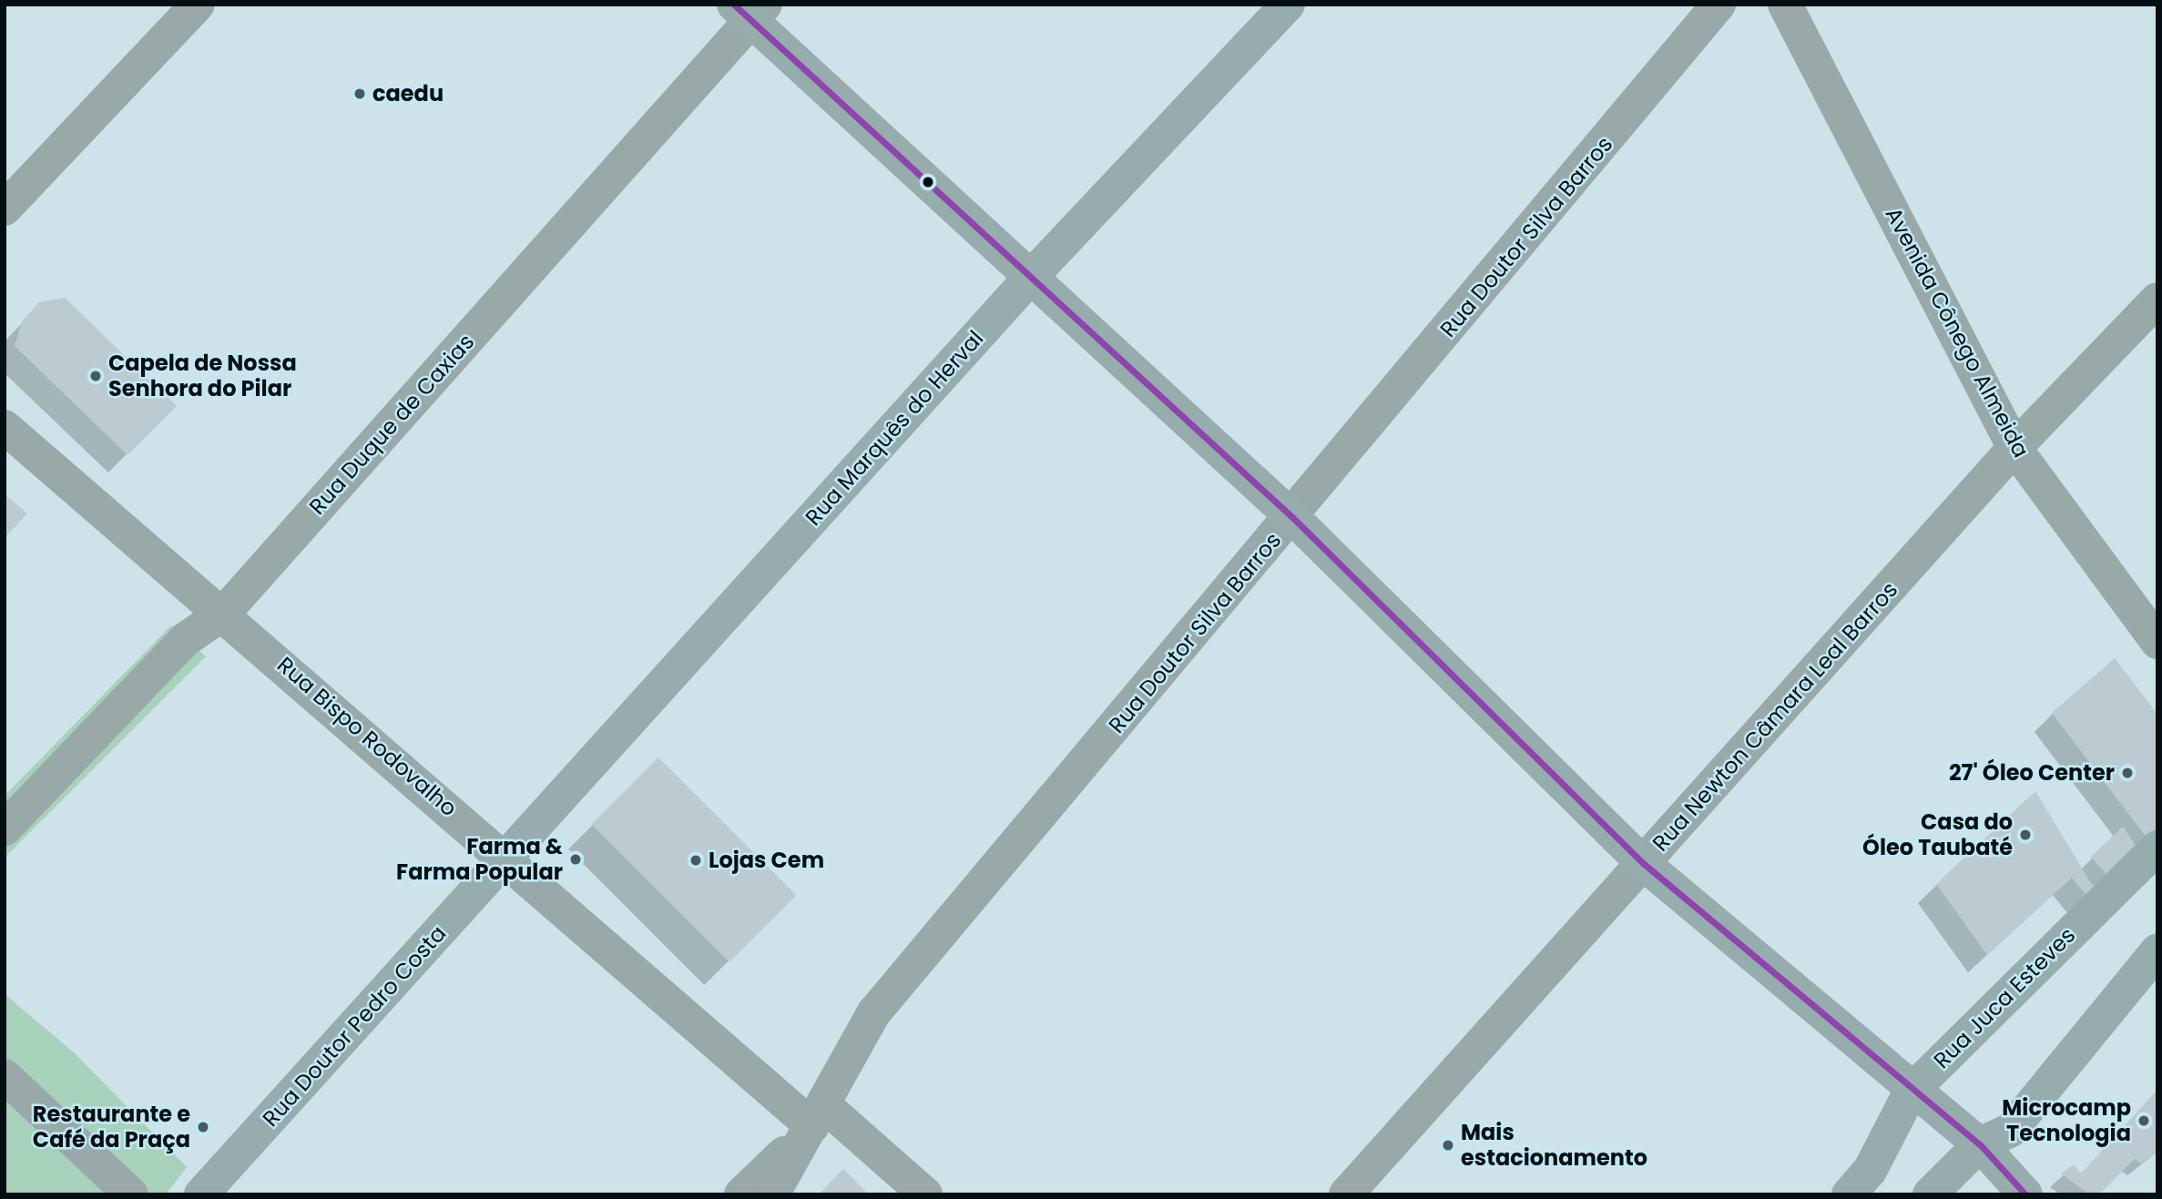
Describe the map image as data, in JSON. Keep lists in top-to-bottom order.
{
  "streets": {
    "main road": ["Rua Marquês do Herval", "Rua Juca Esteves", "Rua Doutor Pedro Costa"],
    "street": [
      "Rua Doutor Silva Barros",
      "Avenida Cônego Almeida",
      "Rua Duque de Caxias",
      "Rua Newton Câmara Leal Barros",
      "Rua Bispo Rodovalho"
    ]
  },
  "crossings": [
    ["Rua Doutor Silva Barros", "Rua Bispo Rodovalho"],
    ["Avenida Cônego Almeida", "Rua Newton Câmara Leal Barros"],
    ["Rua Duque de Caxias", "Rua Bispo Rodovalho"],
    ["Rua Marquês do Herval", "Rua Bispo Rodovalho"],
    ["Rua Marquês do Herval", "Rua Doutor Pedro Costa"],
    ["Rua Bispo Rodovalho", "Rua Doutor Pedro Costa"]
  ],
  "places": [
    "caedu",
    "Capela de Nossa Senhora do Pilar",
    "27' Óleo Center",
    "Casa do Óleo Taubaté",
    "Farma & Farma Popular",
    "Lojas Cem",
    "Microcamp Tecnologia",
    "Restaurante e Café da Praça",
    "Mais estacionamento"
  ]
}
